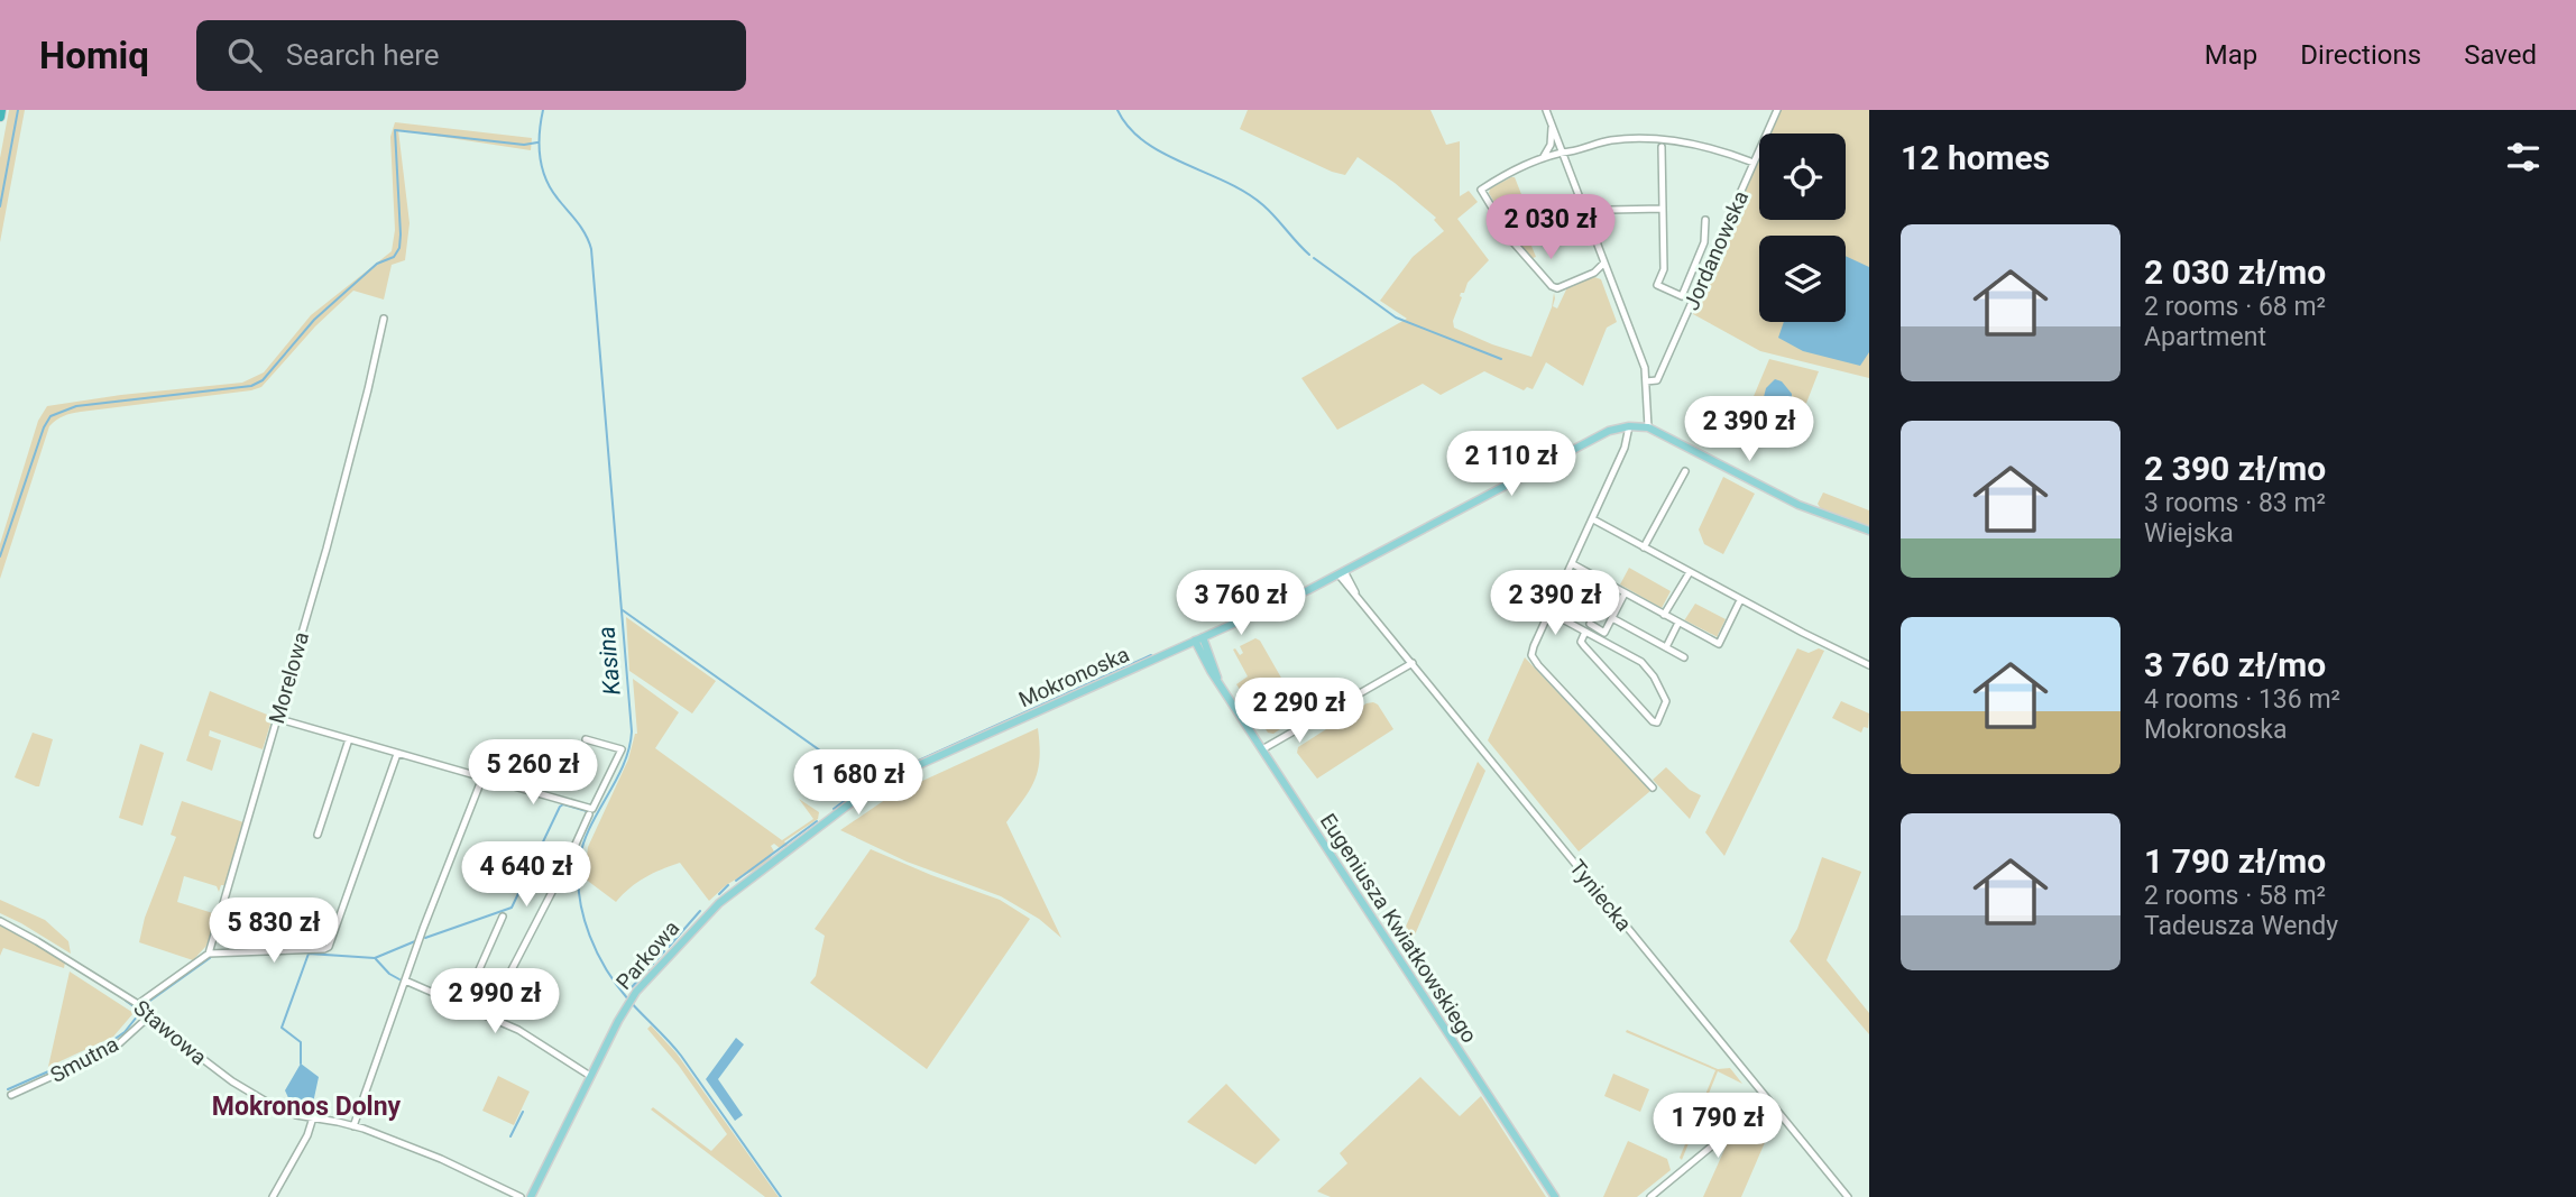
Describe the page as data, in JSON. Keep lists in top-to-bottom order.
{
  "streets": {
    "main road": ["Mokronoska", "Eugeniusza Kwiatkowskiego", "Parkowa"],
    "street": [
      "Jordanowska",
      "Morelowa",
      "Tyniecka",
      "Stawowa",
      "Smutna"
    ]
  },
  "crossings": [
    ["Mokronoska", "Tyniecka"],
    ["Mokronoska", "Eugeniusza Kwiatkowskiego"],
    ["Mokronoska", "Parkowa"],
    ["Stawowa", "Smutna"]
  ],
  "districts": ["Mokronos Dolny"],
  "water": ["Kasina"],
  "page": {
    "header": "Homiq",
    "search": "Search here",
    "nav": ["Map", "Directions", "Saved"],
    "heading": "12 homes",
    "price": [
      "2 030 zł",
      "2 390 zł",
      "2 110 zł",
      "3 760 zł",
      "2 390 zł",
      "2 290 zł",
      "5 260 zł",
      "1 680 zł",
      "4 640 zł",
      "5 830 zł",
      "2 990 zł",
      "1 790 zł"
    ],
    "list": [
      {
        "name": "2 030 zł/mo",
        "note": "2 rooms · 68 m² · Apartment"
      },
      {
        "name": "2 390 zł/mo",
        "note": "3 rooms · 83 m² · Wiejska"
      },
      {
        "name": "3 760 zł/mo",
        "note": "4 rooms · 136 m² · Mokronoska"
      },
      {
        "name": "1 790 zł/mo",
        "note": "2 rooms · 58 m² · Tadeusza Wendy"
      }
    ]
  }
}
